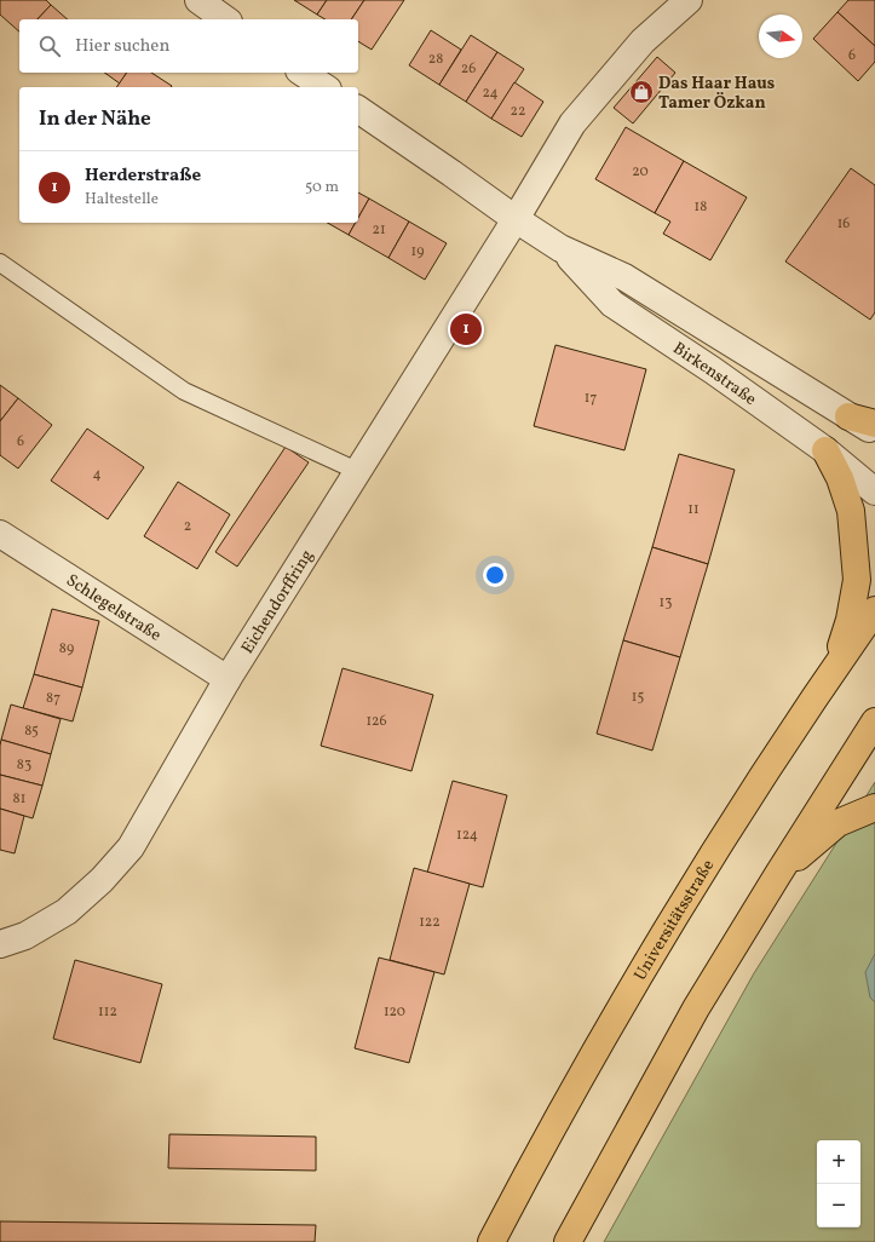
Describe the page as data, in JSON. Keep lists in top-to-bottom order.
{
  "streets": {
    "main road": ["Universitätsstraße"],
    "street": ["Birkenstraße", "Eichendorffring", "Schlegelstraße"]
  },
  "crossings": [
    ["Birkenstraße", "Eichendorffring"],
    ["Eichendorffring", "Schlegelstraße"]
  ],
  "places": {
    "shop": ["Das Haar Haus Tamer Özkan"]
  },
  "house_numbers": [
    "6",
    "28",
    "26",
    "24",
    "22",
    "20",
    "18",
    "16",
    "21",
    "19",
    "17",
    "6",
    "4",
    "11",
    "2",
    "13",
    "89",
    "15",
    "87",
    "126",
    "85",
    "83",
    "81",
    "124",
    "122",
    "112",
    "120"
  ],
  "north": "right",
  "page": {
    "search": "Hier suchen",
    "heading": "In der Nähe",
    "list": [
      {
        "mark": "1",
        "name": "Herderstraße",
        "note": "Haltestelle",
        "value": "50 m"
      }
    ],
    "pins": "1",
    "map_buttons": ["+", "−"]
  }
}
